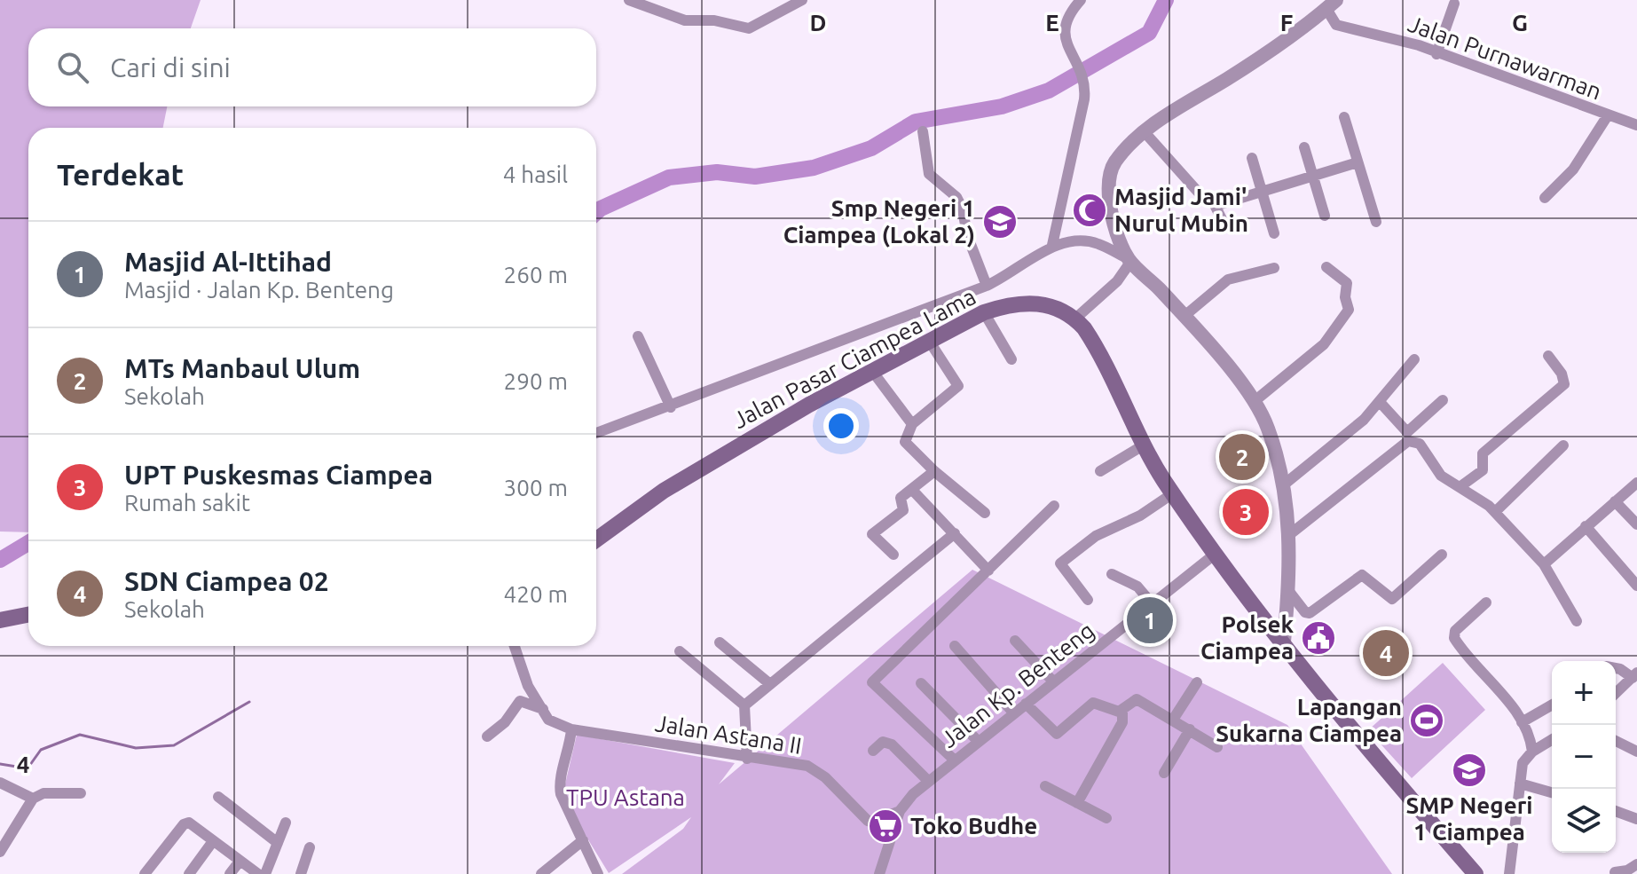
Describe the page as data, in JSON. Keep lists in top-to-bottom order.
{
  "streets": {
    "main road": ["Jalan Pasar Ciampea Lama"],
    "street": ["Jalan Purnawarman", "Jalan Kp. Benteng", "Jalan Astana II"]
  },
  "crossings": [
    ["Jalan Pasar Ciampea Lama", "Jalan Kp. Benteng"],
    ["Jalan Kp. Benteng", "Jalan Astana II"]
  ],
  "parks": ["TPU Astana"],
  "places": {
    "mosque": ["Masjid Jami' Nurul Mubin"],
    "school or university": ["Smp Negeri 1 Ciampea (Lokal 2)", "SMP Negeri 1 Ciampea"],
    "public building": ["Polsek Ciampea"],
    "sports": ["Lapangan Sukarna Ciampea"],
    "supermarket": ["Toko Budhe"]
  },
  "page": {
    "search": "Cari di sini",
    "heading": ["Terdekat", "4 hasil"],
    "list": [
      {
        "mark": "1",
        "name": "Masjid Al-Ittihad",
        "note": "Masjid · Jalan Kp. Benteng",
        "value": "260 m"
      },
      {
        "mark": "2",
        "name": "MTs Manbaul Ulum",
        "note": "Sekolah",
        "value": "290 m"
      },
      {
        "mark": "3",
        "name": "UPT Puskesmas Ciampea",
        "note": "Rumah sakit",
        "value": "300 m"
      },
      {
        "mark": "4",
        "name": "SDN Ciampea 02",
        "note": "Sekolah",
        "value": "420 m"
      }
    ],
    "pins": [
      "2",
      "3",
      "1",
      "4"
    ],
    "map_buttons": ["+", "−"]
  },
  "grid": {
    "columns": [
      "D",
      "E",
      "F",
      "G"
    ],
    "rows": ["4"]
  }
}
